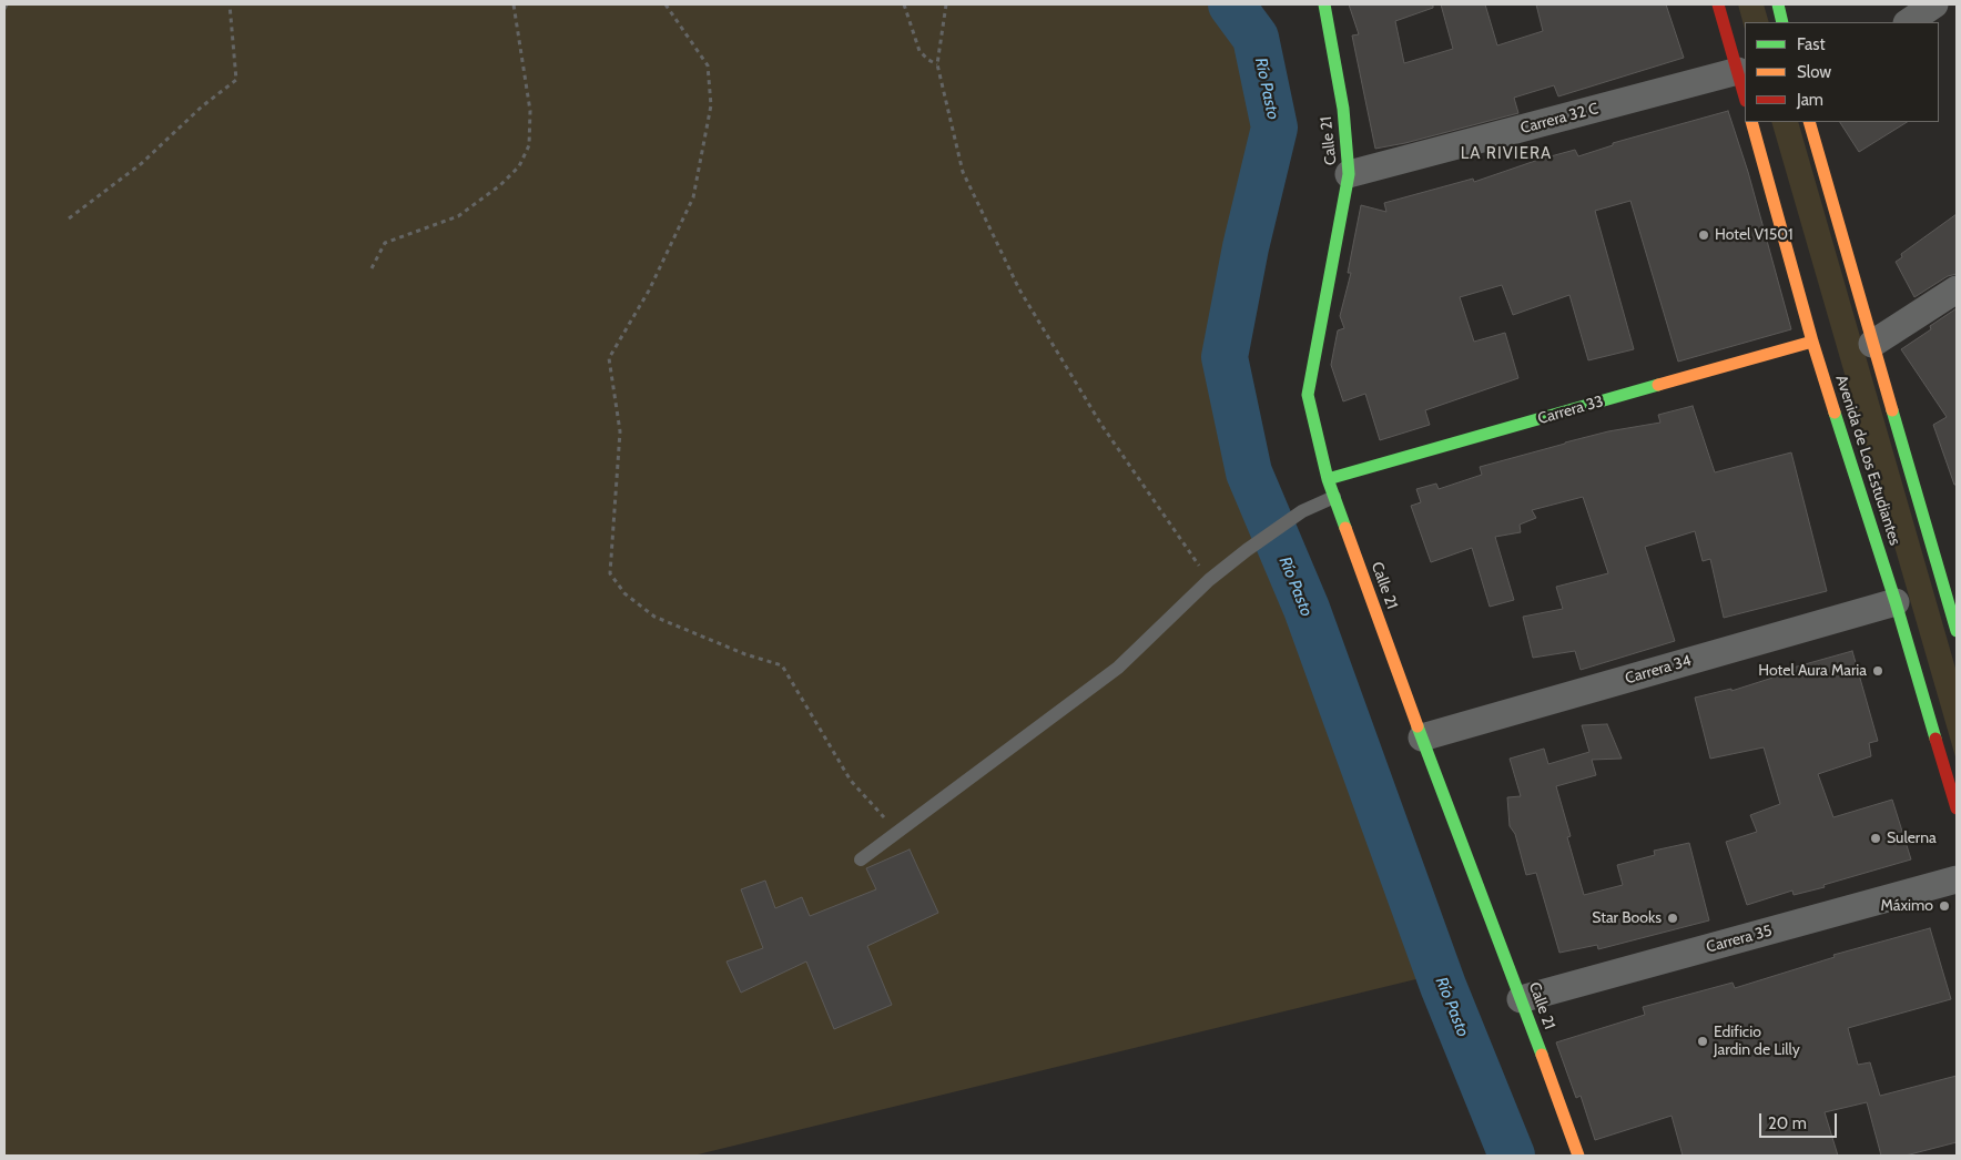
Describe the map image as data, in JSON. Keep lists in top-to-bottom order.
{
  "streets": {
    "street": [
      "Carrera 32 C",
      "Calle 21",
      "Carrera 33",
      "Avenida de Los Estudiantes",
      "Carrera 34",
      "Carrera 35"
    ]
  },
  "crossings": [
    ["Carrera 32 C", "Calle 21"],
    ["Calle 21", "Carrera 33"],
    ["Calle 21", "Carrera 34"],
    ["Calle 21", "Carrera 35"],
    ["Carrera 33", "Avenida de Los Estudiantes"],
    ["Avenida de Los Estudiantes", "Carrera 34"]
  ],
  "districts": ["LA RIVIERA"],
  "water": ["Río Pasto"],
  "places": [
    "Hotel V1501",
    "Hotel Aura Maria",
    "Sulerna",
    "Máximo",
    "Star Books",
    "Edificio Jardin de Lilly"
  ],
  "legend": ["Fast", "Slow", "Jam"],
  "scale_bar": "20 m"
}
